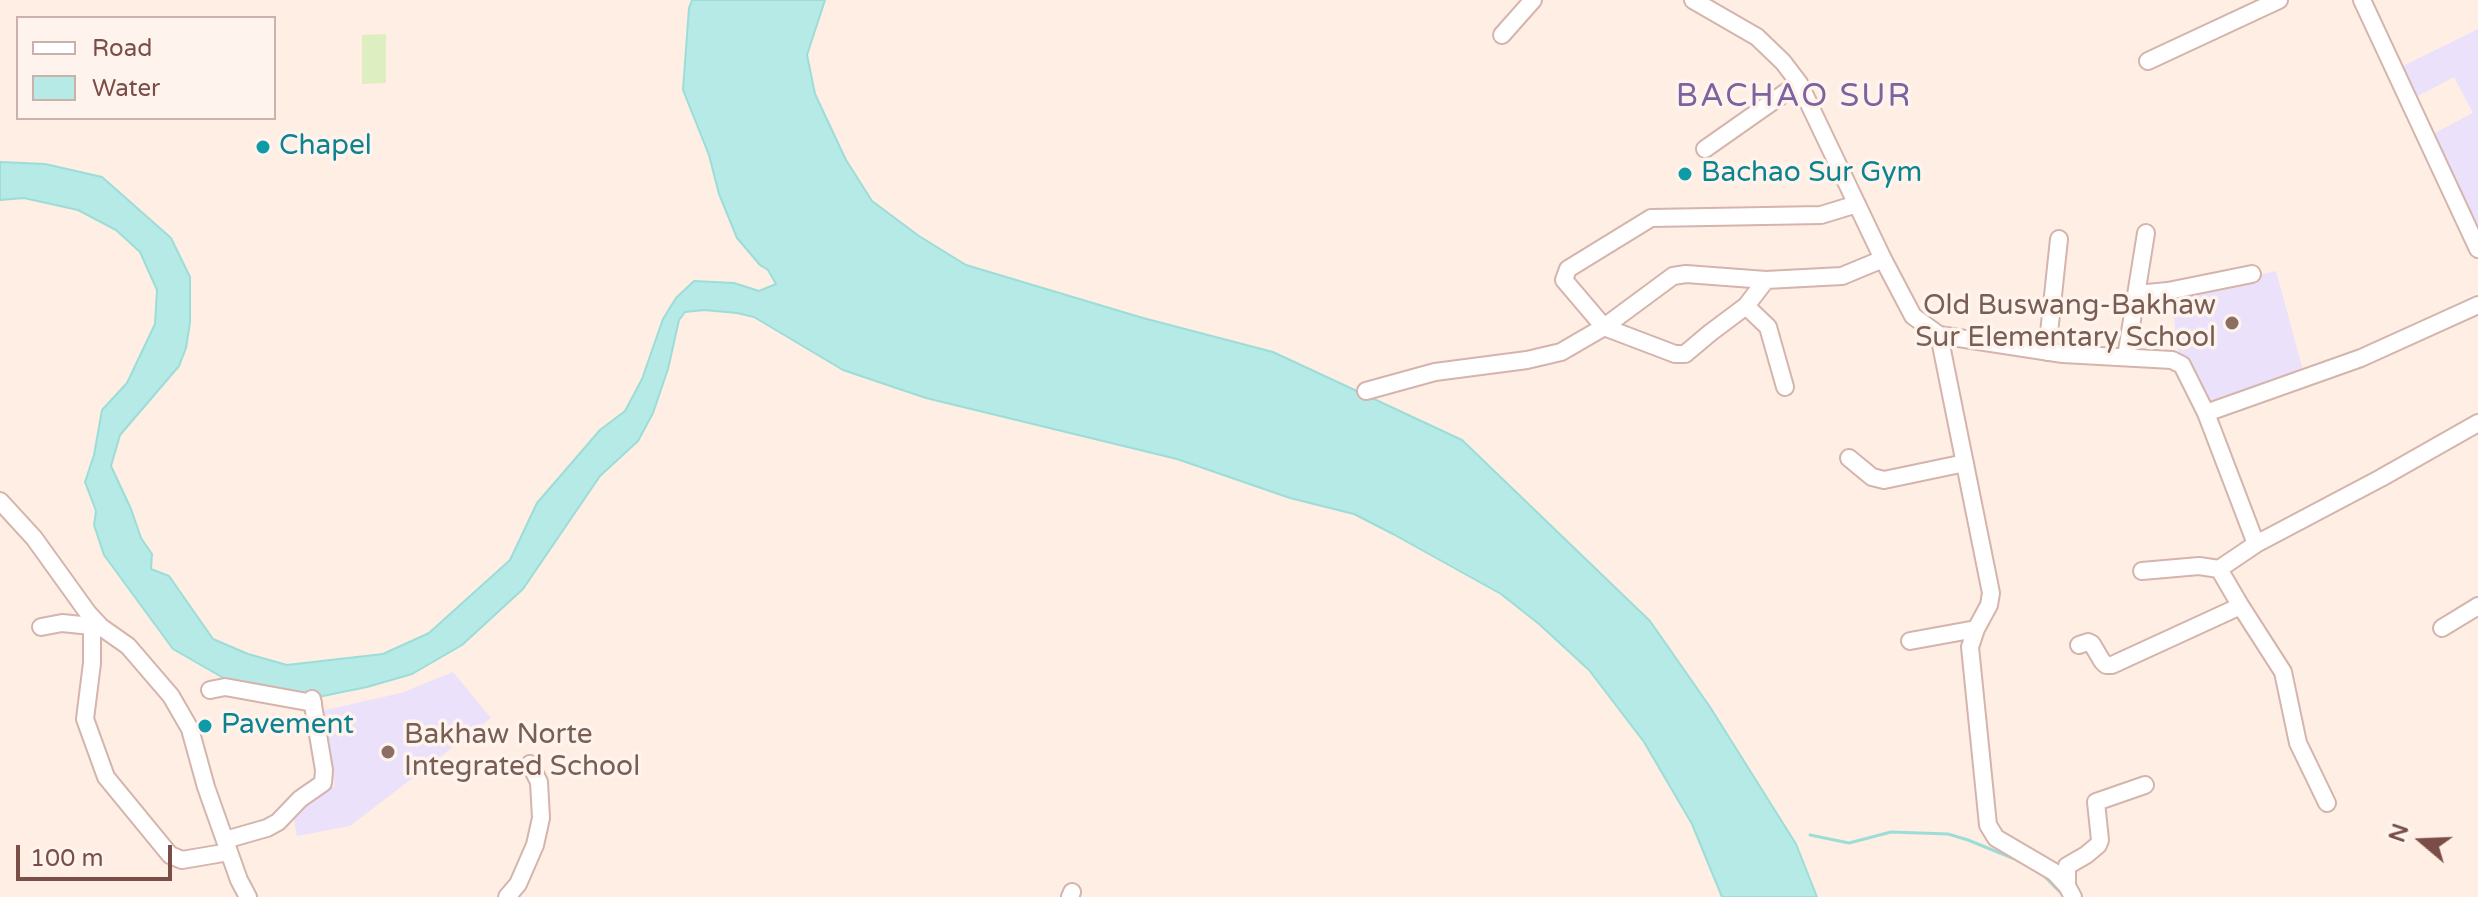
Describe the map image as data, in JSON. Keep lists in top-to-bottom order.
{
  "districts": ["BACHAO SUR"],
  "places": [
    "Chapel",
    "Bachao Sur Gym",
    "Old Buswang-Bakhaw Sur Elementary School",
    "Pavement",
    "Bakhaw Norte Integrated School"
  ],
  "legend": ["Road", "Water"],
  "scale_bar": "100 m",
  "north": "left"
}
